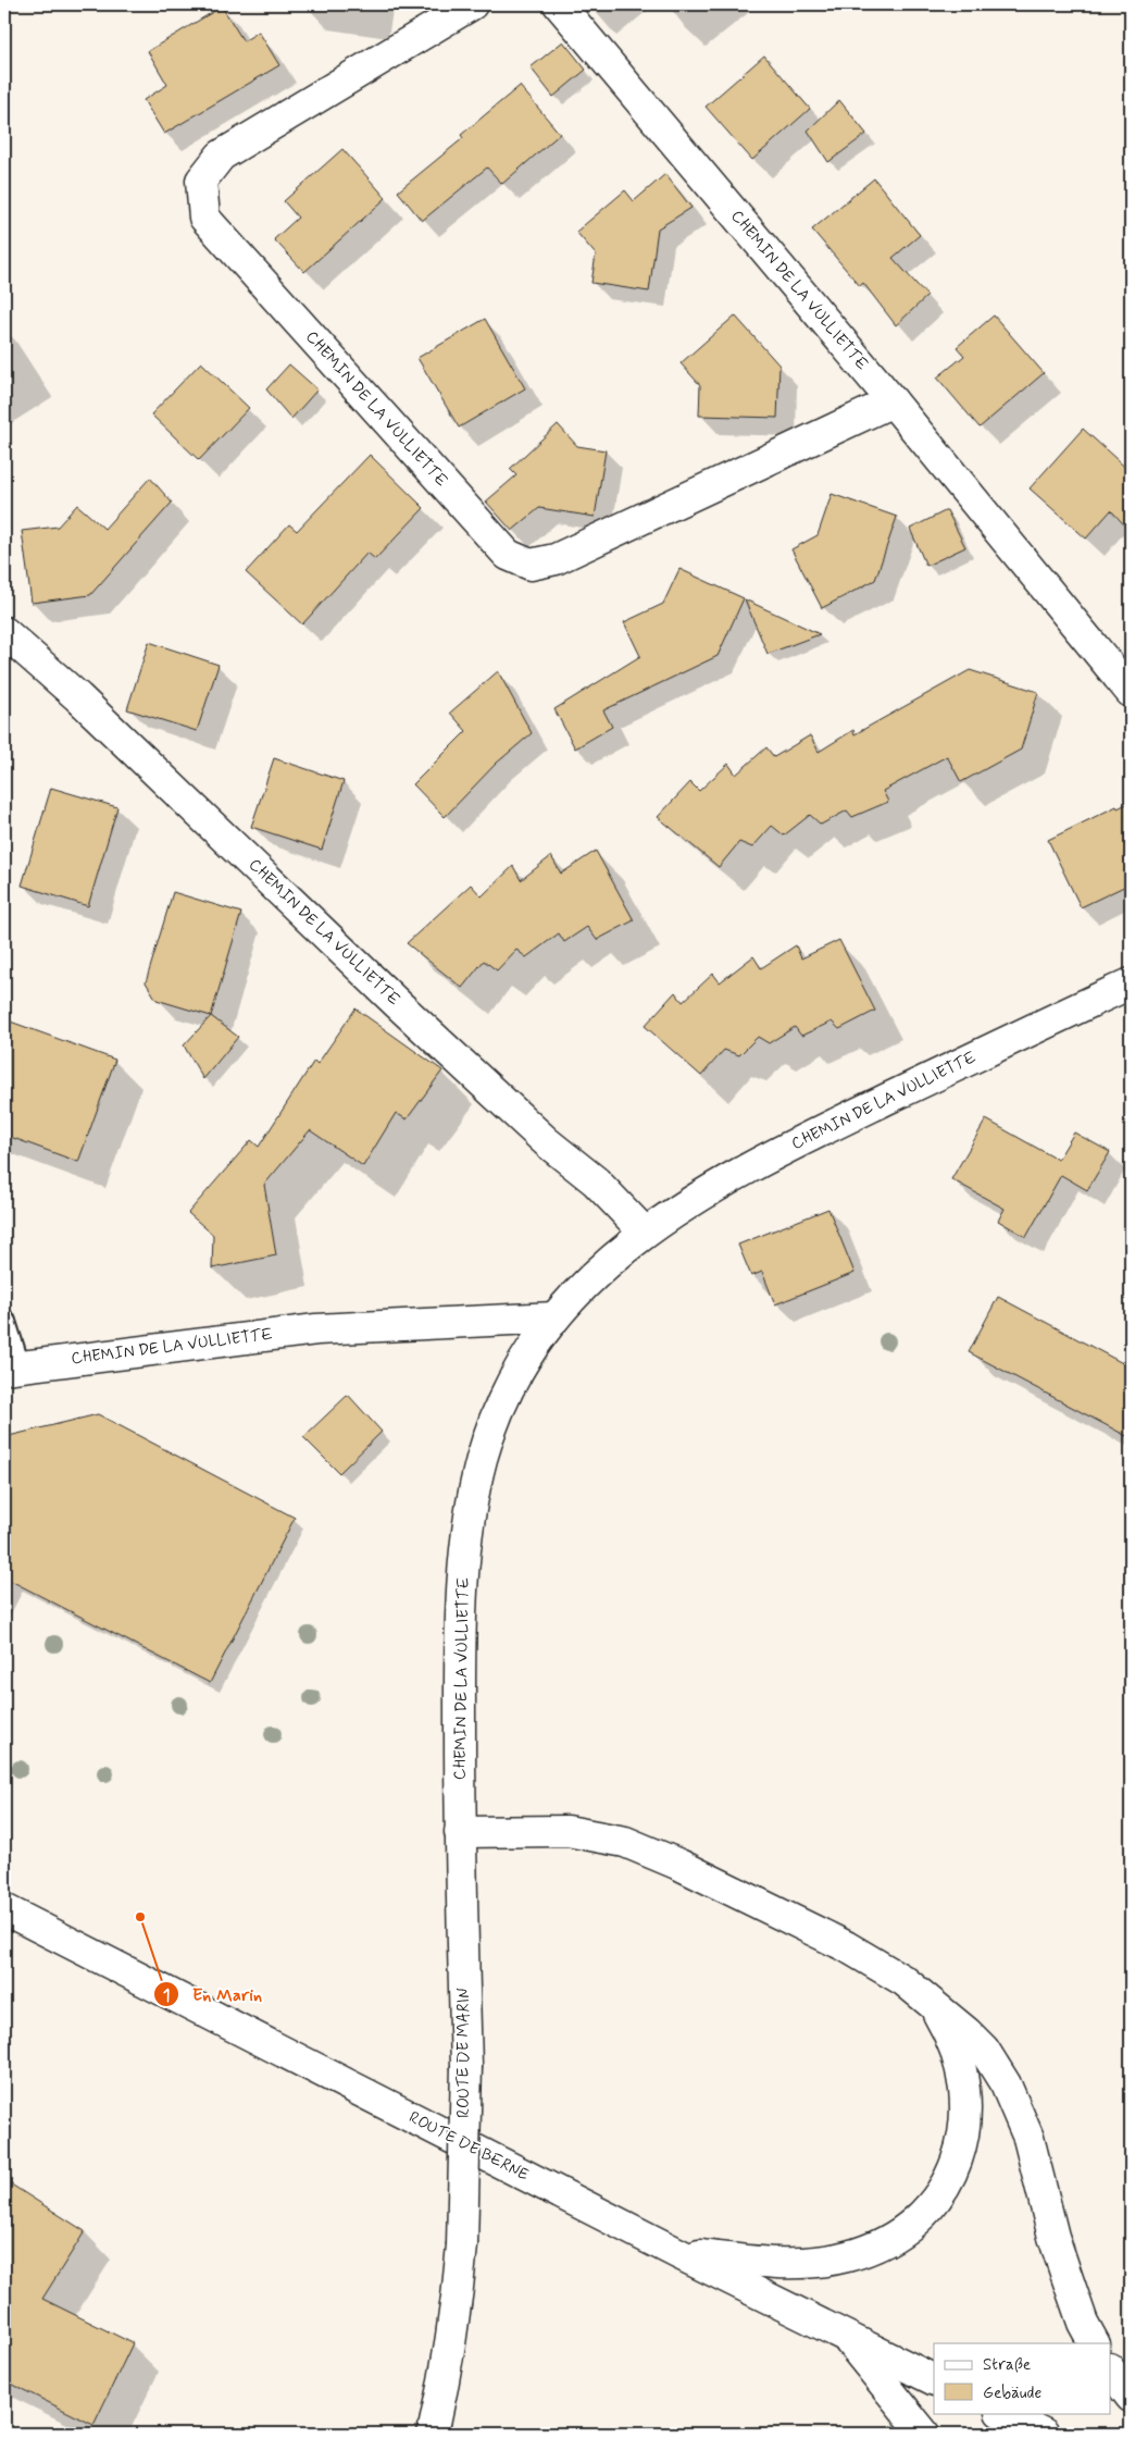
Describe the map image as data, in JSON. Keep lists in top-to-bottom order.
{
  "streets": {
    "main road": ["CHEMIN DE LA VULLIETTE", "ROUTE DE MARIN", "ROUTE DE BERNE"]
  },
  "crossings": [
    ["CHEMIN DE LA VULLIETTE", "ROUTE DE MARIN"]
  ],
  "places": ["En Marin"],
  "legend": ["Straße", "Gebäude"]
}
